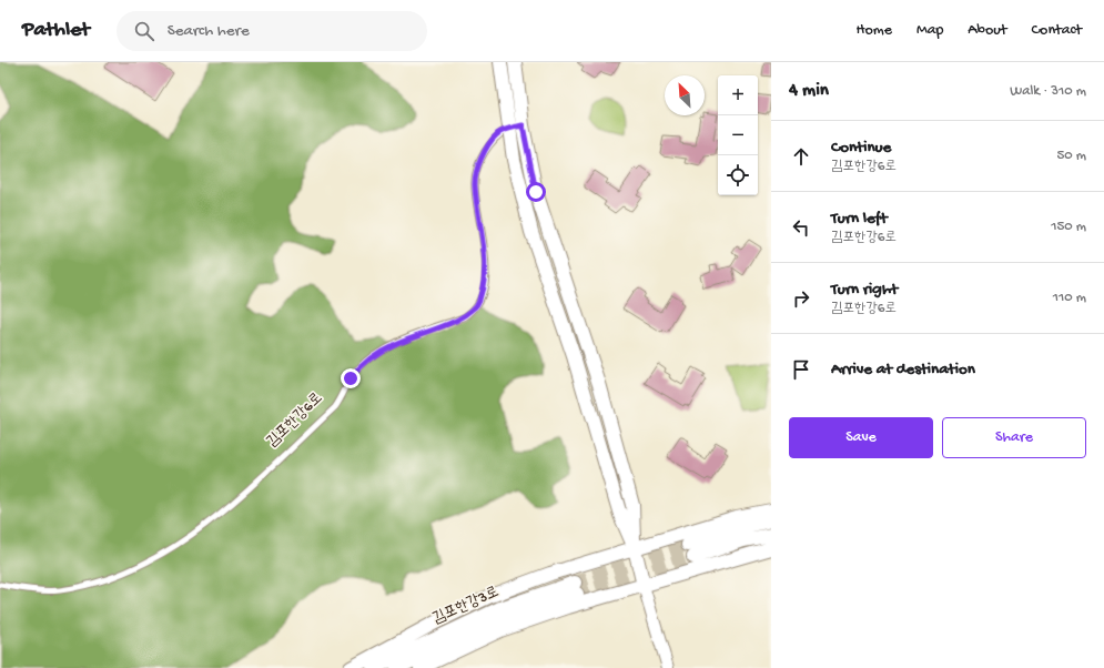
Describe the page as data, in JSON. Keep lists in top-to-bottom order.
{
  "streets": {
    "street": ["김포한강3로"],
    "lane": ["김포한강6로"]
  },
  "north": "top left",
  "page": {
    "header": "Pathlet",
    "search": "Search here",
    "nav": [
      "Home",
      "Map",
      "About",
      "Contact"
    ],
    "heading": ["4 min", "Walk · 310 m"],
    "map_buttons": ["+", "−"],
    "list": [
      ["Continue", "김포한강6로", "50 m"],
      ["Turn left", "김포한강6로", "150 m"],
      ["Turn right", "김포한강6로", "110 m"],
      "Arrive at destination"
    ],
    "buttons": ["Save", "Share"]
  }
}
